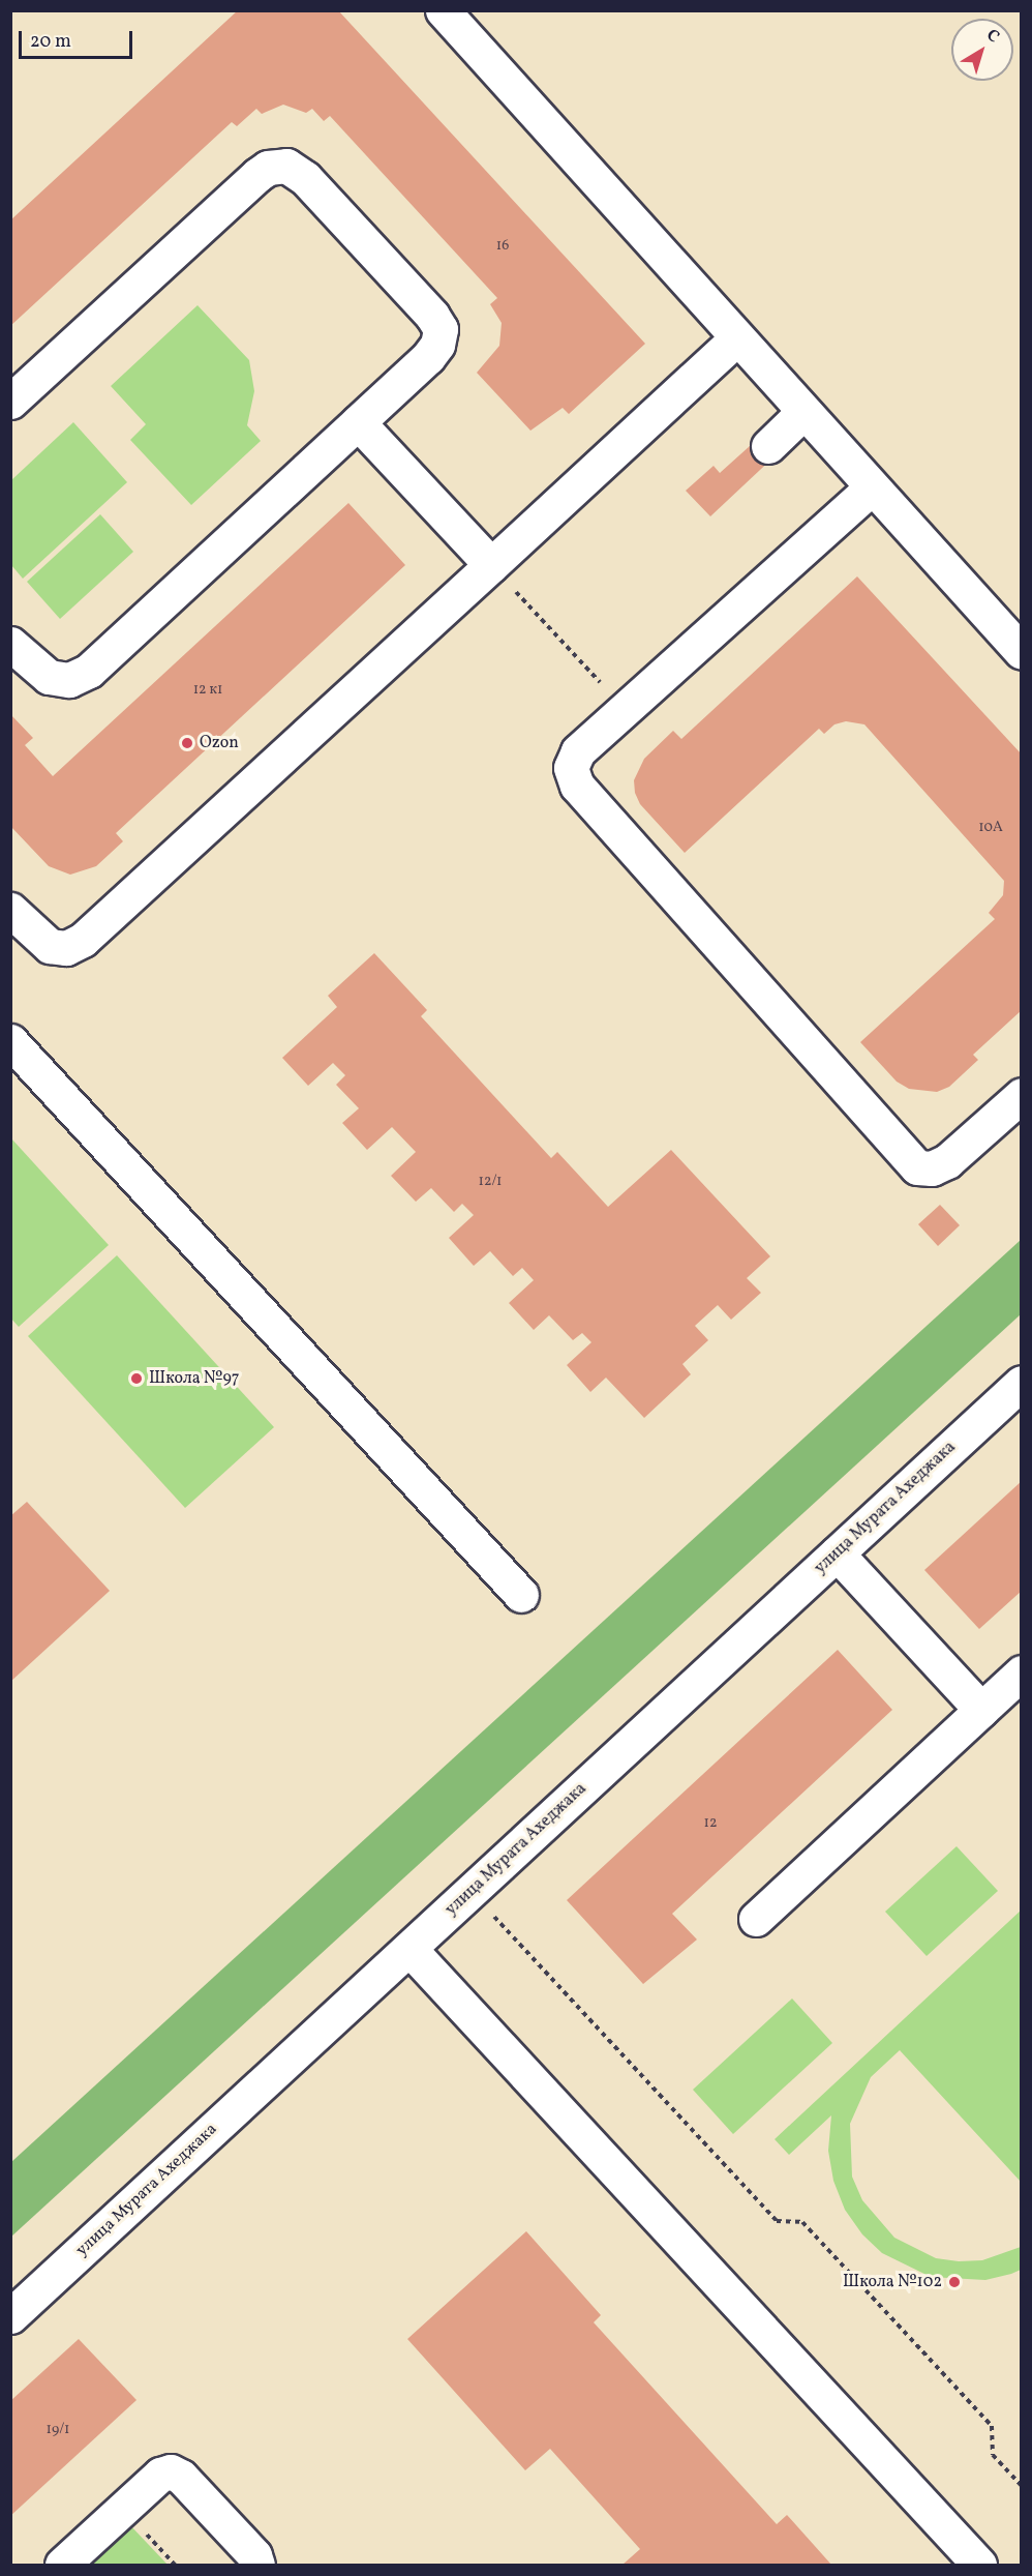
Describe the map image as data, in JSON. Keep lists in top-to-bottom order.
{
  "streets": {
    "street": ["улица Мурата Ахеджака"]
  },
  "places": ["Ozon", "Школа №97", "Школа №102"],
  "house_numbers": [
    "16",
    "12 к1",
    "10А",
    "12/1",
    "12",
    "19/1"
  ],
  "scale_bar": "20 m",
  "north": "top right"
}
